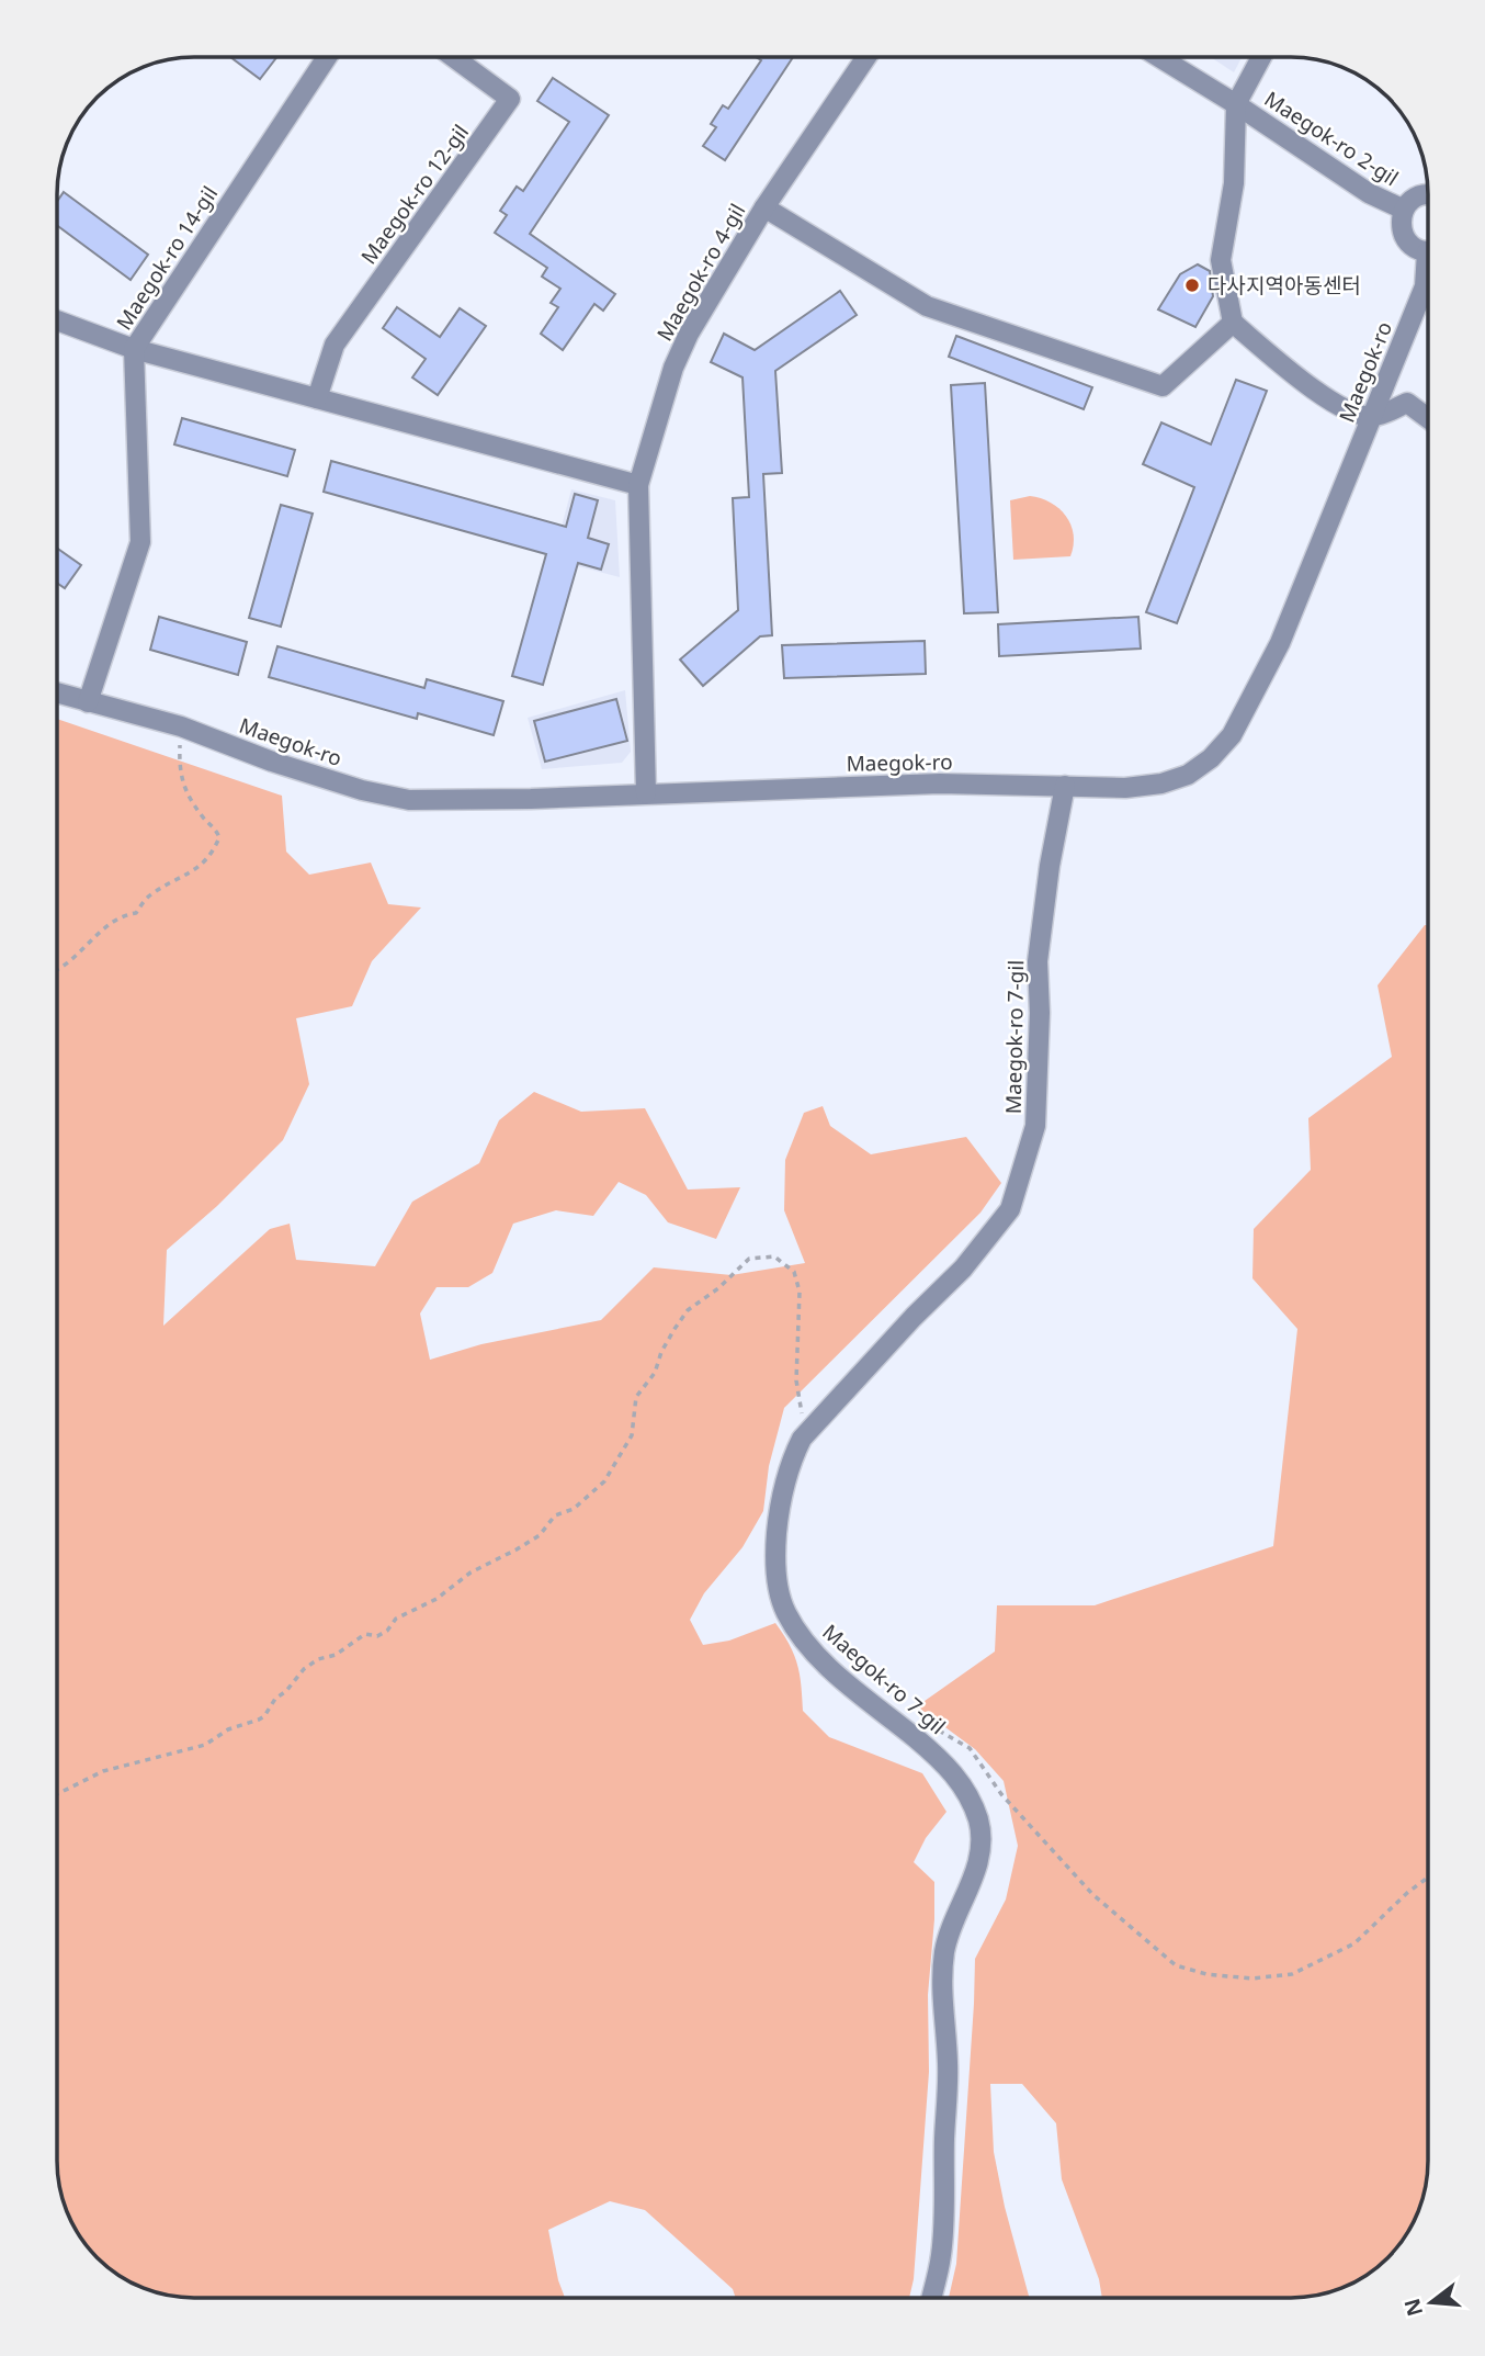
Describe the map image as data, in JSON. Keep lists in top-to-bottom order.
{
  "streets": {
    "street": [
      "Maegok-ro 2-gil",
      "Maegok-ro 12-gil",
      "Maegok-ro 14-gil",
      "Maegok-ro 4-gil",
      "Maegok-ro",
      "Maegok-ro 7-gil"
    ]
  },
  "crossings": [
    ["Maegok-ro 14-gil", "Maegok-ro"],
    ["Maegok-ro 4-gil", "Maegok-ro"],
    ["Maegok-ro", "Maegok-ro 7-gil"]
  ],
  "places": ["다사지역아동센터"],
  "north": "left"
}
